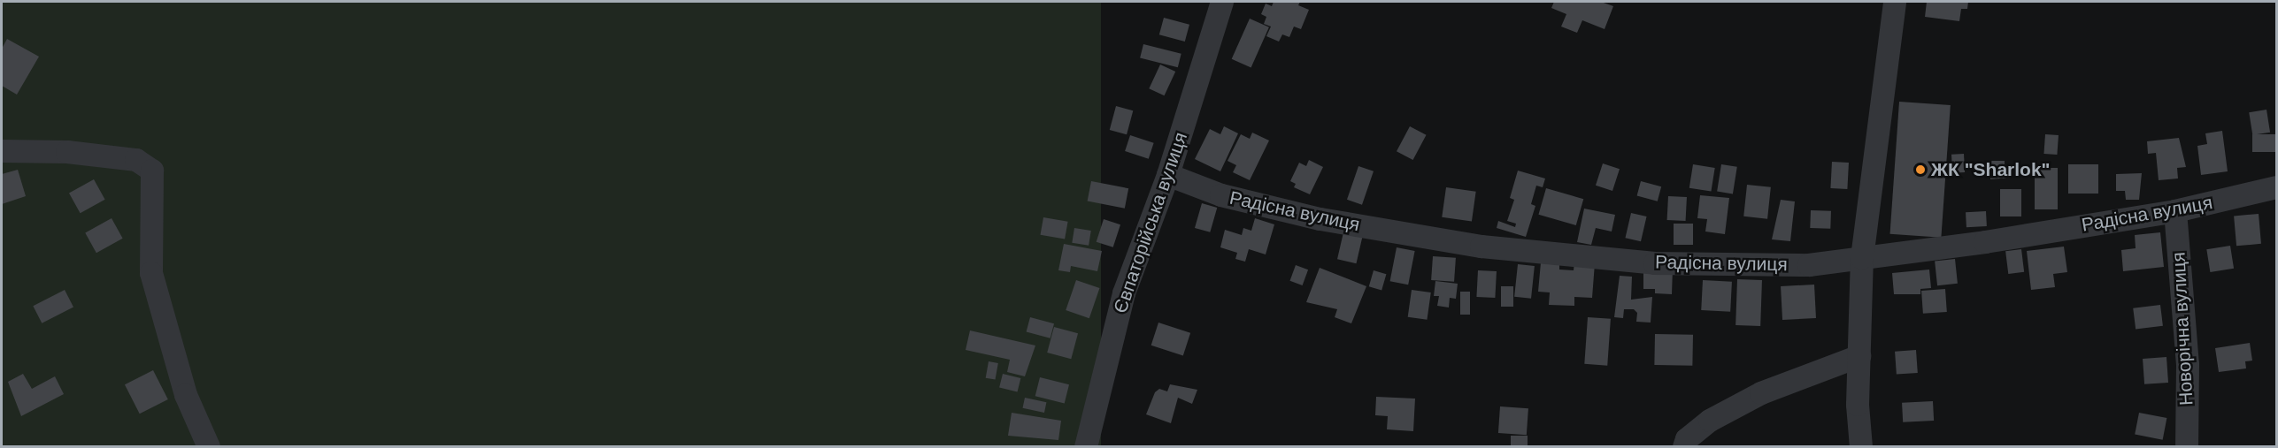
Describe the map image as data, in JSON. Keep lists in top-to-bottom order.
{
  "streets": {
    "street": ["Радісна вулиця", "Євпаторійська вулиця", "Новорічна вулиця"]
  },
  "crossings": [
    ["Радісна вулиця", "Євпаторійська вулиця"],
    ["Радісна вулиця", "Новорічна вулиця"]
  ],
  "places": ["ЖК \"Sharlok\""]
}
